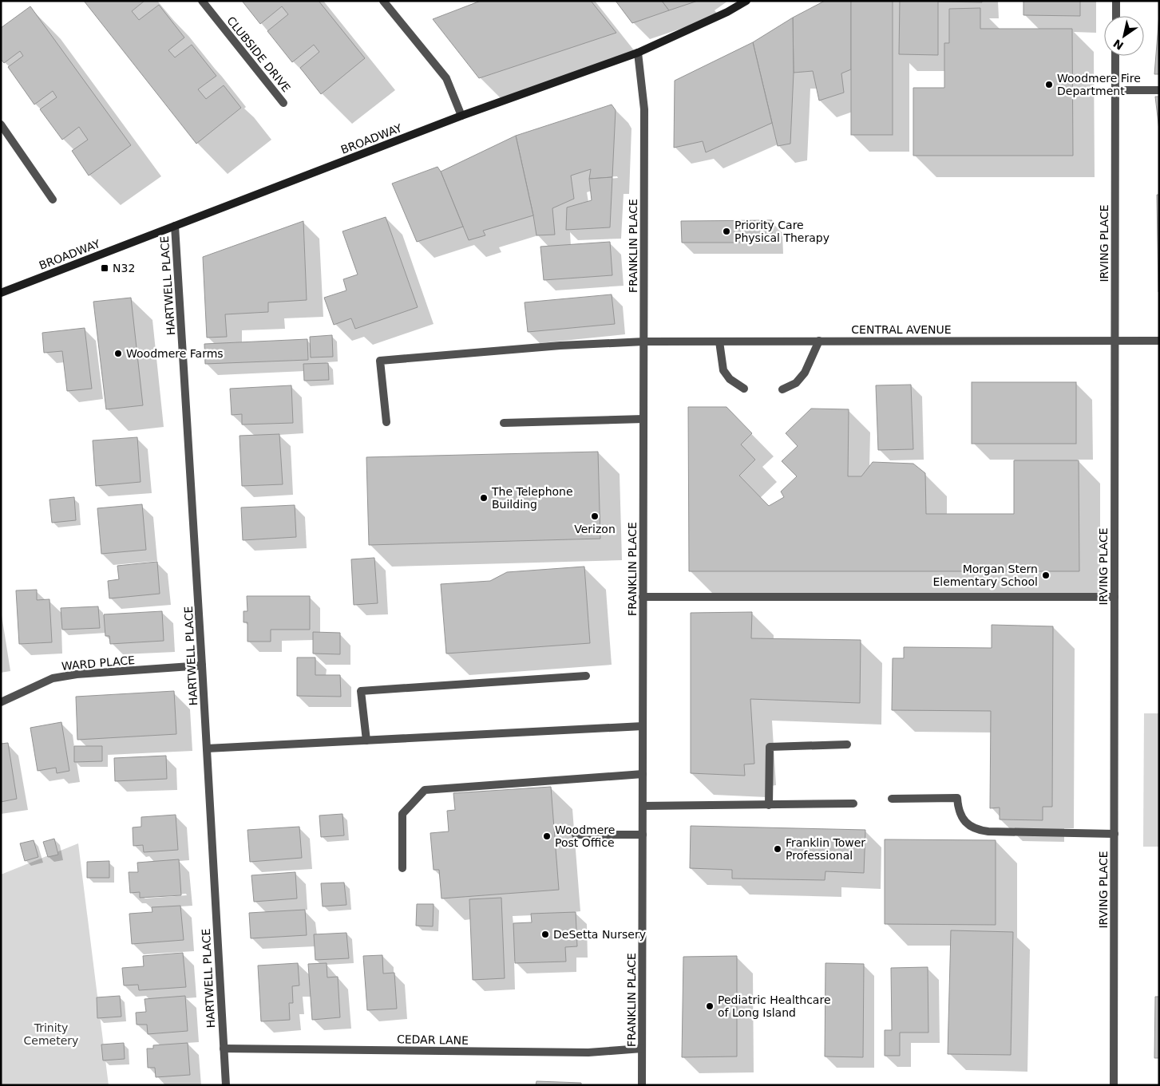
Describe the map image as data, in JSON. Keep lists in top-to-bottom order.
{
  "streets": {
    "main road": ["BROADWAY"],
    "street": [
      "CLUBSIDE DRIVE",
      "IRVING PLACE",
      "FRANKLIN PLACE",
      "HARTWELL PLACE",
      "CENTRAL AVENUE",
      "WARD PLACE",
      "CEDAR LANE"
    ]
  },
  "crossings": [
    ["BROADWAY", "FRANKLIN PLACE"],
    ["BROADWAY", "HARTWELL PLACE"],
    ["IRVING PLACE", "CENTRAL AVENUE"],
    ["FRANKLIN PLACE", "CENTRAL AVENUE"],
    ["FRANKLIN PLACE", "CEDAR LANE"],
    ["HARTWELL PLACE", "WARD PLACE"],
    ["HARTWELL PLACE", "CEDAR LANE"]
  ],
  "parks": ["Trinity Cemetery"],
  "places": {
    "other": [
      "Woodmere Fire Department",
      "Priority Care Physical Therapy",
      "Woodmere Farms",
      "The Telephone Building",
      "Verizon",
      "Morgan Stern Elementary School",
      "Woodmere Post Office",
      "Franklin Tower Professional",
      "DeSetta Nursery",
      "Pediatric Healthcare of Long Island"
    ],
    "transit": ["N32"]
  },
  "north": "bottom left"
}
